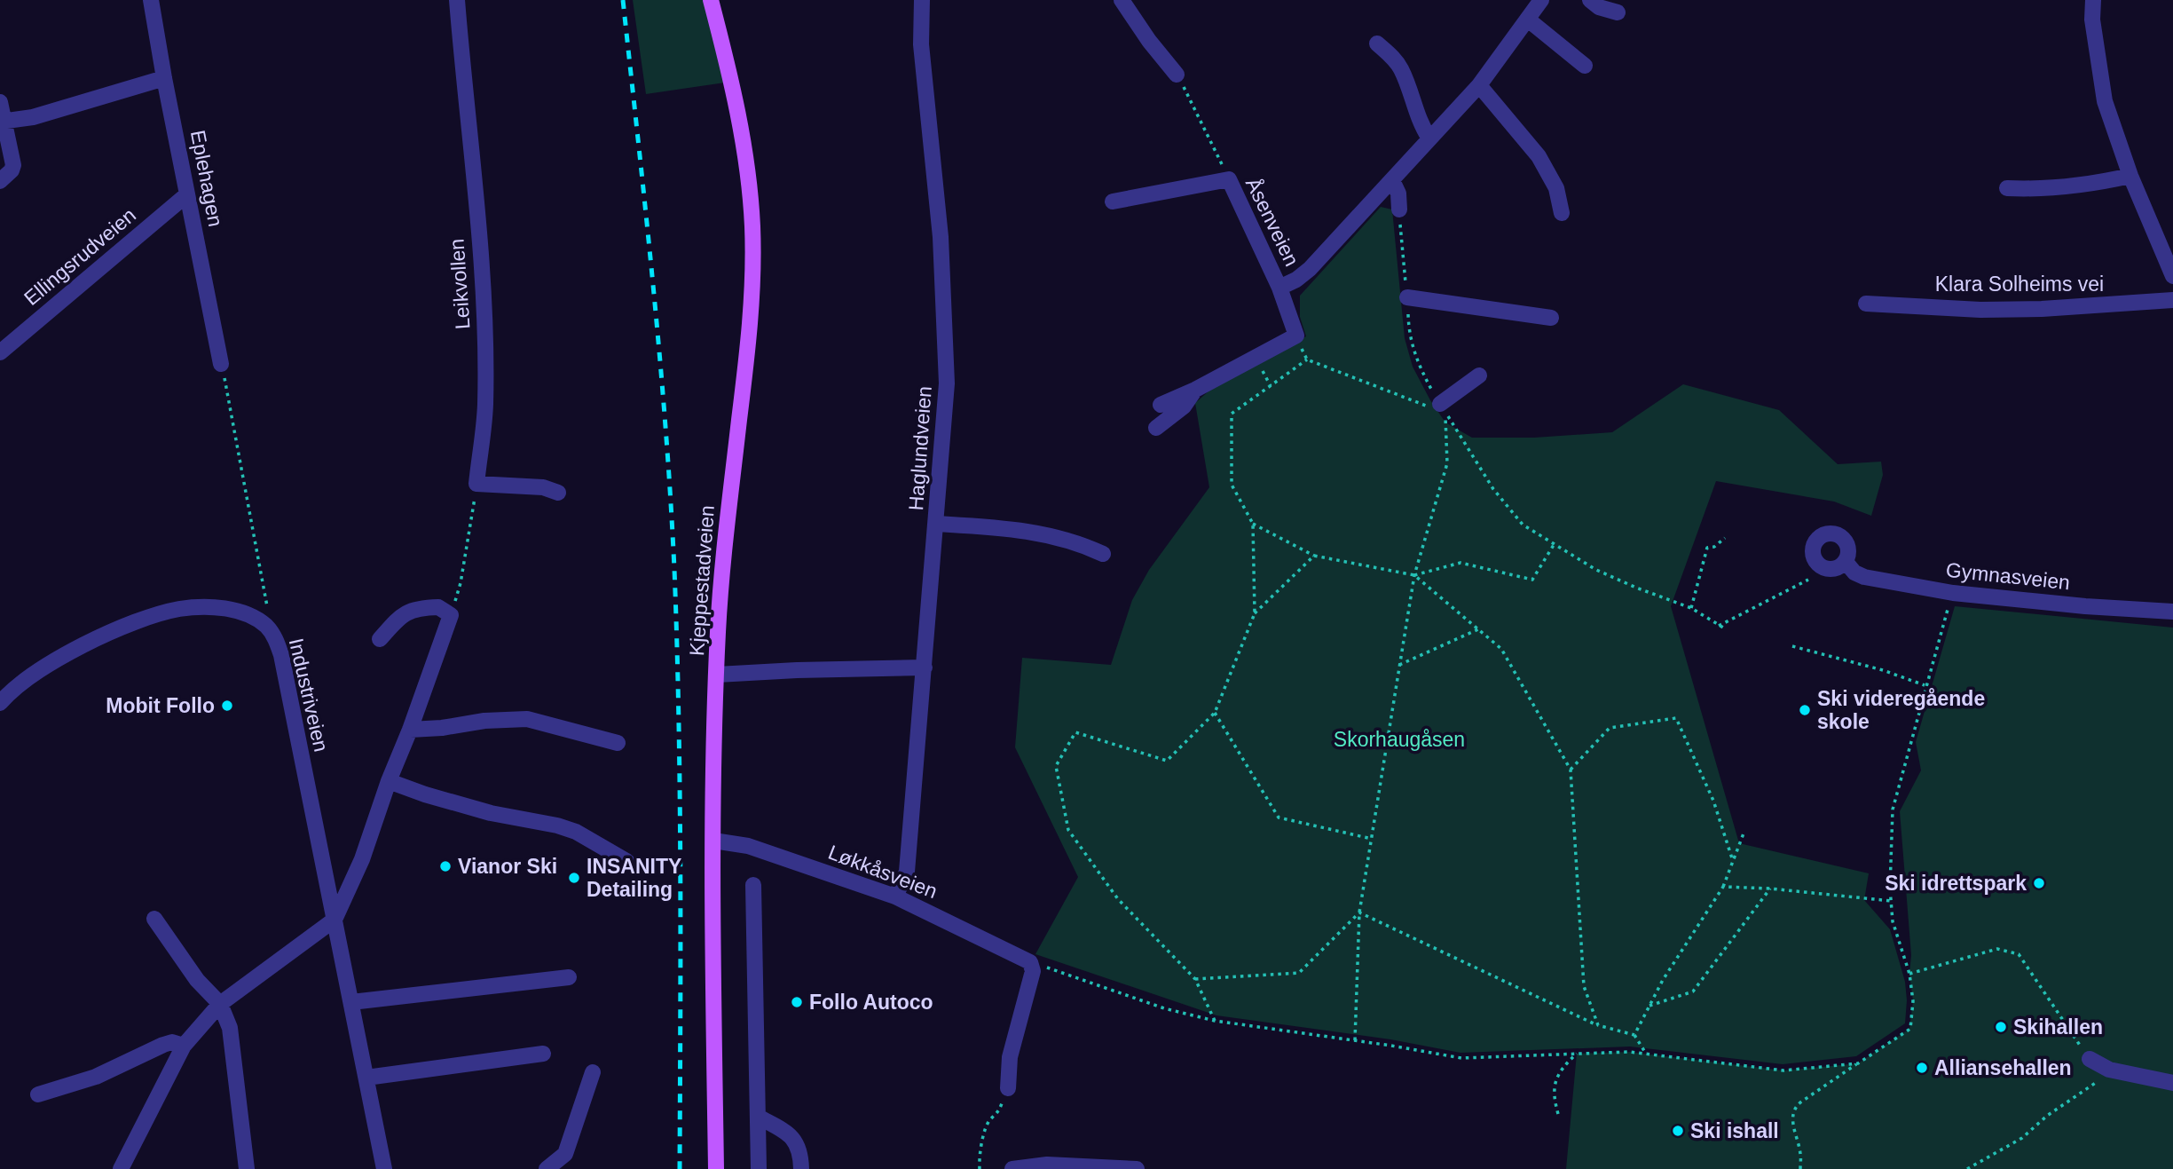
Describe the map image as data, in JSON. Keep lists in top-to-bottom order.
{
  "streets": {
    "main road": ["Kjeppestadveien"],
    "street": [
      "Eplehagen",
      "Åsenveien",
      "Ellingsrudveien",
      "Leikvollen",
      "Klara Solheims vei",
      "Haglundveien",
      "Gymnasveien",
      "Industriveien",
      "Løkkåsveien"
    ]
  },
  "crossings": [
    ["Eplehagen", "Ellingsrudveien"],
    ["Haglundveien", "Løkkåsveien"],
    ["Kjeppestadveien", "Løkkåsveien"]
  ],
  "parks": ["Skorhaugåsen"],
  "places": [
    "Mobit Follo",
    "Ski videregående skole",
    "Vianor Ski",
    "INSANITY Detailing",
    "Ski idrettspark",
    "Follo Autoco",
    "Skihallen",
    "Alliansehallen",
    "Ski ishall"
  ]
}
